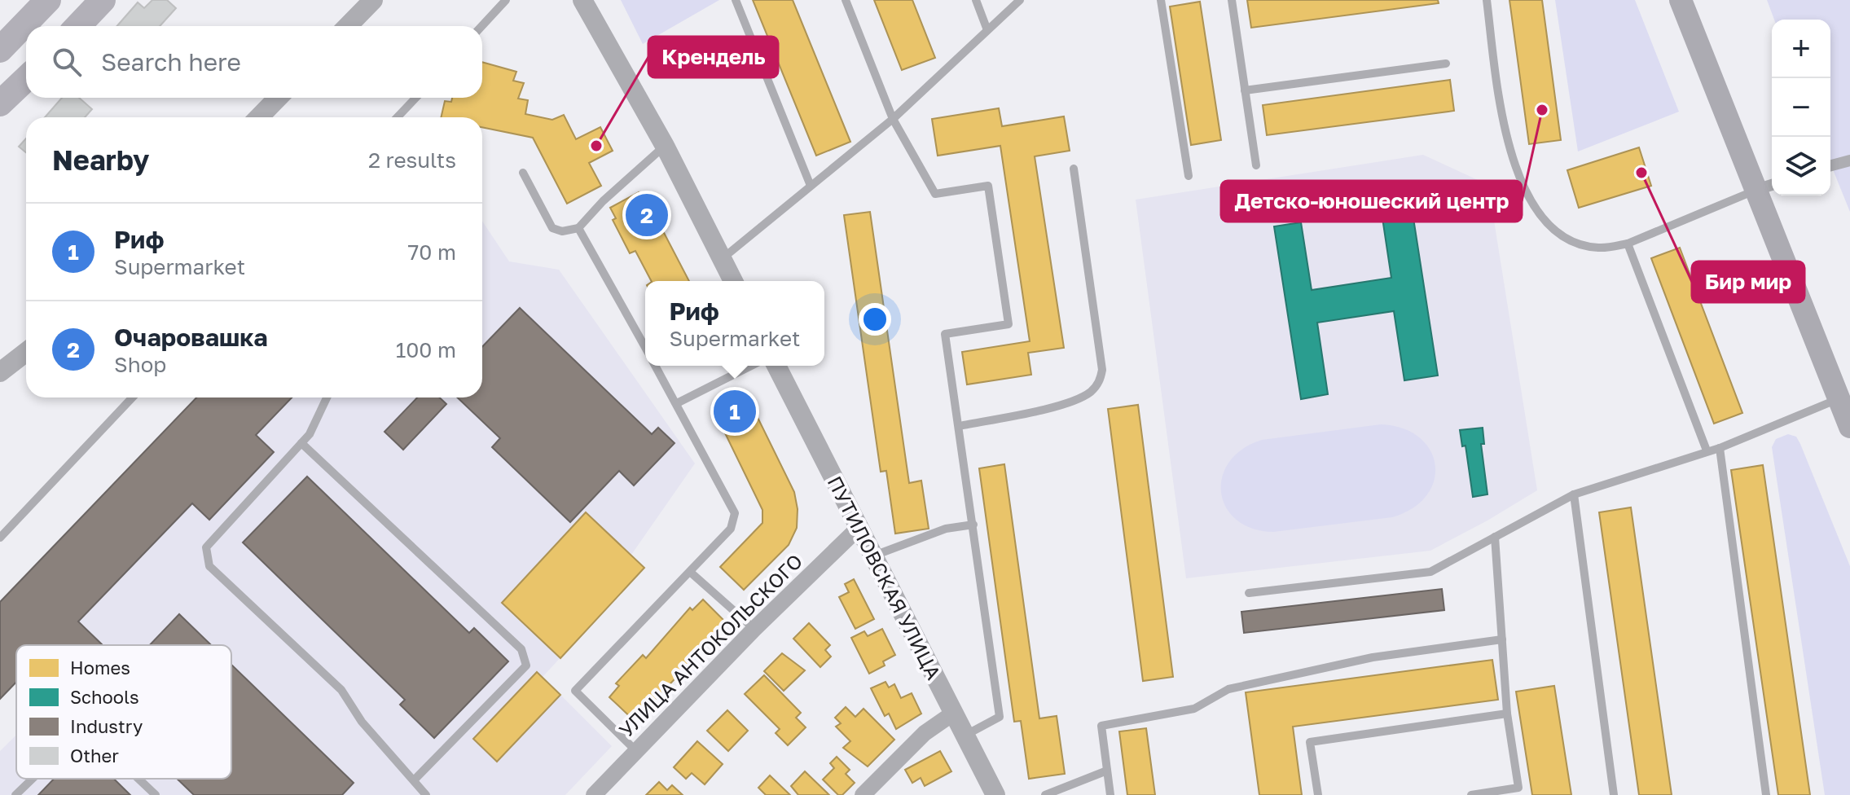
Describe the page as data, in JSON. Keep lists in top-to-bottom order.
{
  "streets": {
    "street": ["ПУТИЛОВСКАЯ УЛИЦА", "УЛИЦА АНТОКОЛЬСКОГО"]
  },
  "crossings": [
    ["ПУТИЛОВСКАЯ УЛИЦА", "УЛИЦА АНТОКОЛЬСКОГО"]
  ],
  "places": ["Детско-юношеский центр", "Крендель", "Бир мир"],
  "legend": [
    "Homes",
    "Schools",
    "Industry",
    "Other"
  ],
  "page": {
    "map_buttons": ["+", "−"],
    "search": "Search here",
    "heading": ["Nearby", "2 results"],
    "pins": ["2", "1"],
    "list": [
      {
        "mark": "1",
        "name": "Риф",
        "note": "Supermarket",
        "value": "70 m"
      },
      {
        "mark": "2",
        "name": "Очаровашка",
        "note": "Shop",
        "value": "100 m"
      }
    ],
    "popup": ["Риф", "Supermarket"]
  }
}
